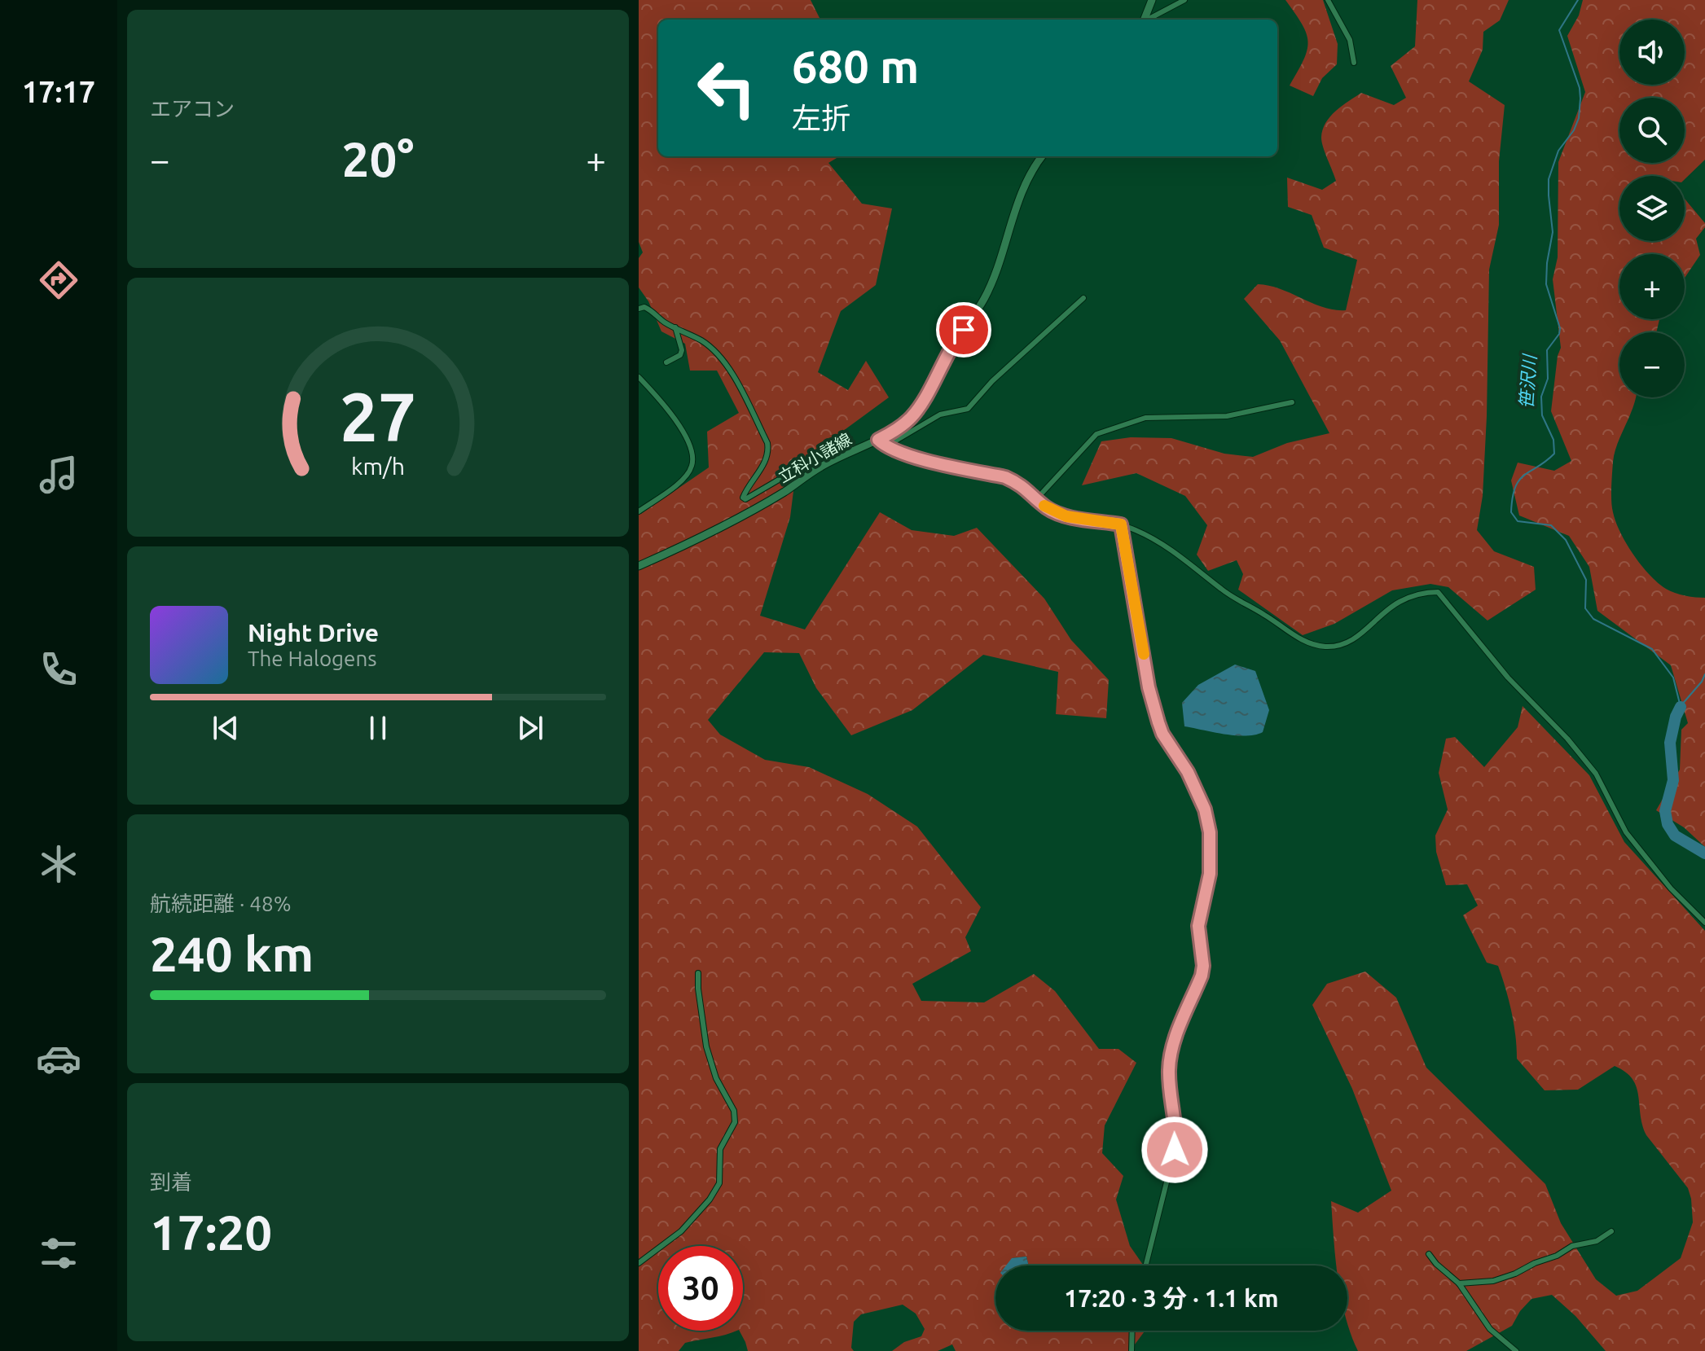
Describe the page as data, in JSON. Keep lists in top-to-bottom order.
{
  "streets": {
    "main road": ["立科小諸線"]
  },
  "water": ["笹沢川"],
  "page": {
    "tabs": "17:17",
    "tile": [
      "エアコン",
      ["航続距離 · 48%", "240 km"],
      ["到着", "17:20"]
    ],
    "map_buttons": ["+", "−"],
    "turn": ["680 m", "左折"],
    "heat": ["−", "20°", "+"],
    "song": ["Night Drive", "The Halogens"],
    "limit": "30",
    "trip": "17:20 · 3 分 · 1.1 km",
    "gauge": ["27", "km/h"]
  }
}
